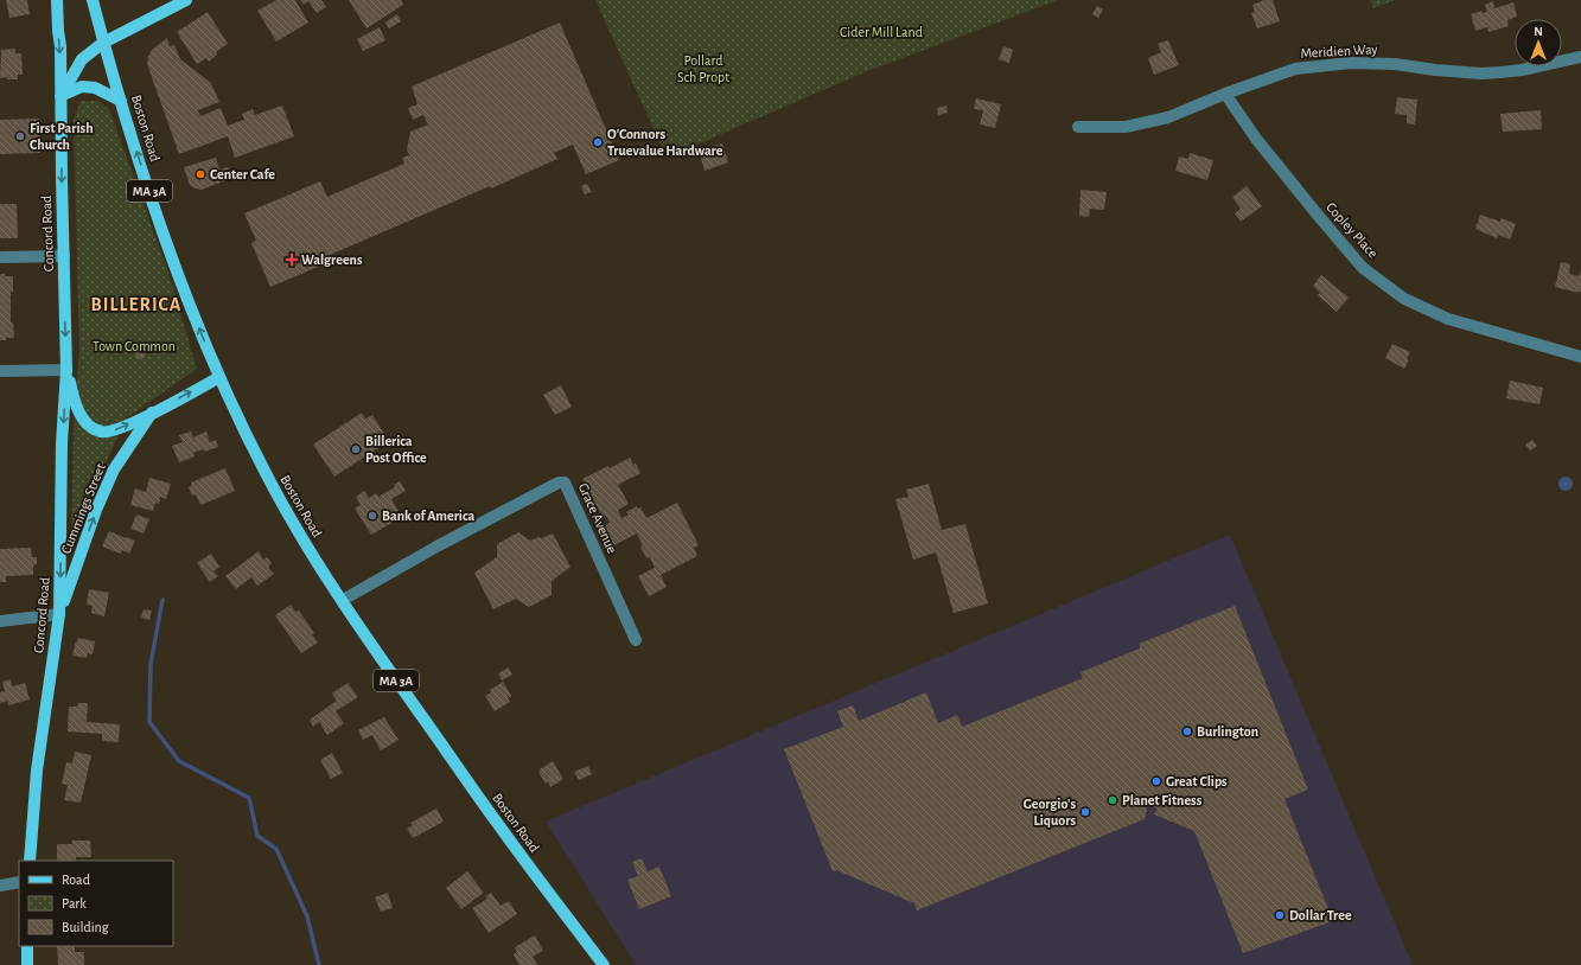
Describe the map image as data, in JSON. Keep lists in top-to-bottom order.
{
  "streets": {
    "main road": [
      "Boston Road",
      "MA 3A",
      "Concord Road",
      "Cummings Street"
    ],
    "street": ["Meridien Way", "Copley Place", "Grace Avenue"]
  },
  "crossings": [
    ["Meridien Way", "Copley Place"],
    ["Boston Road", "Cummings Street"],
    ["Boston Road", "Grace Avenue"],
    ["Concord Road", "Cummings Street"]
  ],
  "one_way": ["Concord Road", "Cummings Street"],
  "districts": ["BILLERICA"],
  "parks": ["Cider Mill Land", "Pollard Sch Propt", "Town Common"],
  "places": {
    "other": [
      "First Parish Church",
      "O'Connors Truevalue Hardware",
      "Center Cafe",
      "Billerica Post Office",
      "Bank of America",
      "Burlington",
      "Great Clips",
      "Planet Fitness",
      "Georgio's Liquors",
      "Dollar Tree"
    ],
    "health": ["Walgreens"]
  },
  "legend": ["Road", "Park", "Building"],
  "north": "top"
}
